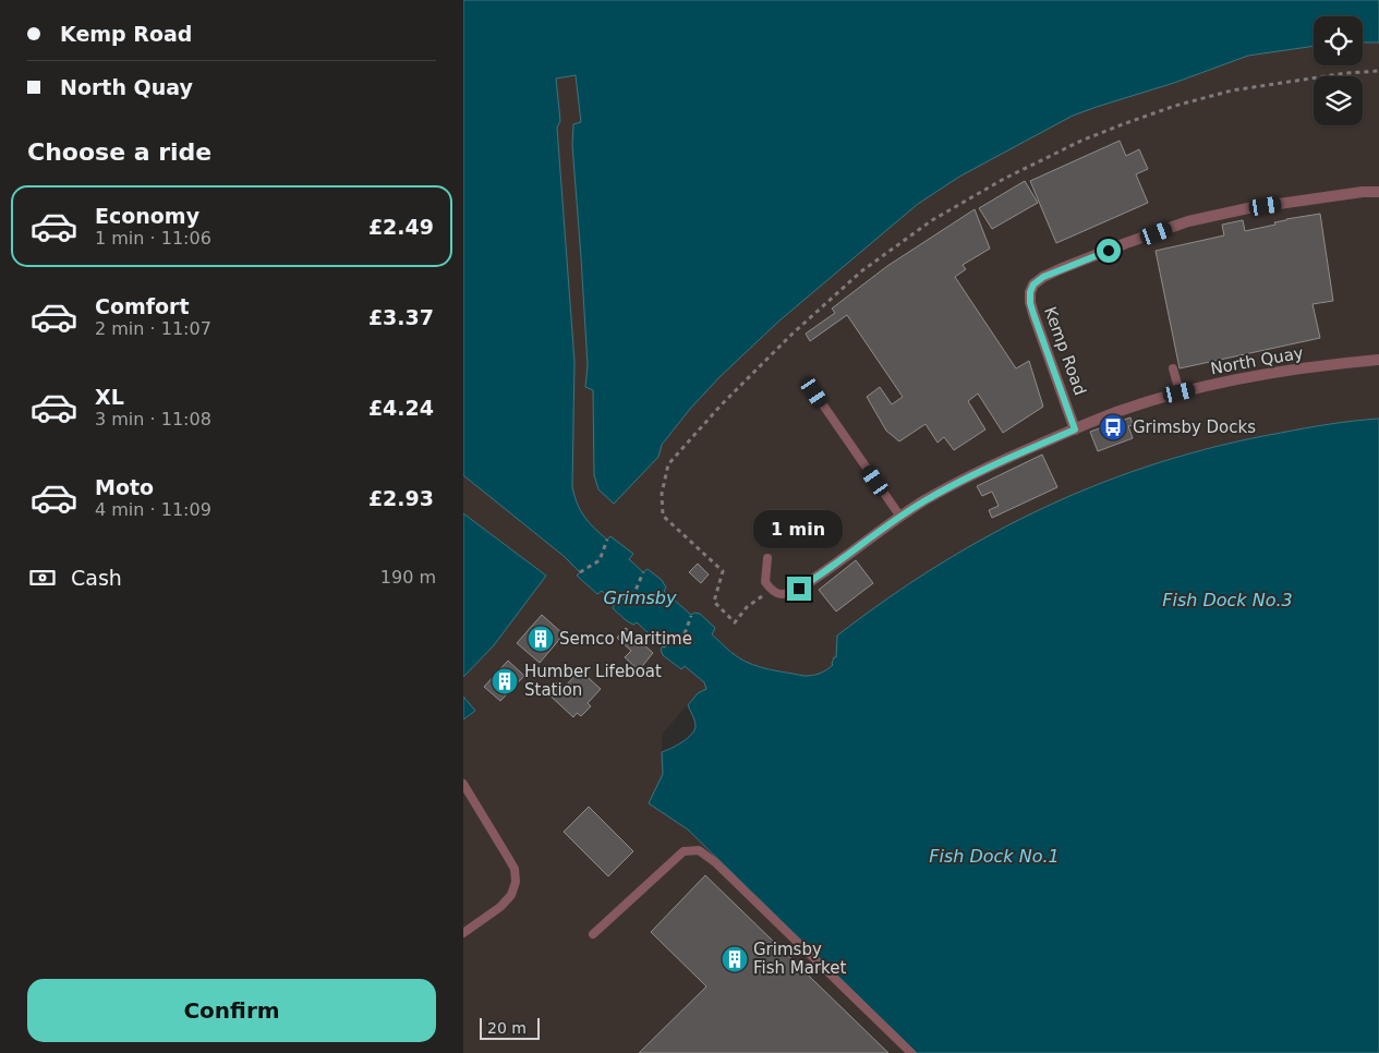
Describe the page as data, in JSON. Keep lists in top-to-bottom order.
{
  "streets": {
    "street": ["Kemp Road", "North Quay"]
  },
  "crossings": [
    ["Kemp Road", "North Quay"]
  ],
  "water": ["Grimsby", "Fish Dock No.3", "Fish Dock No.1"],
  "places": {
    "bus stop": ["Grimsby Docks"],
    "building": ["Semco Maritime", "Humber Lifeboat Station", "Grimsby Fish Market"]
  },
  "scale_bar": "20 m",
  "page": {
    "banner": ["Kemp Road", "North Quay"],
    "heading": "Choose a ride",
    "list": [
      {
        "name": "Economy",
        "note": "1 min · 11:06",
        "value": "£2.49"
      },
      {
        "name": "Comfort",
        "note": "2 min · 11:07",
        "value": "£3.37"
      },
      {
        "name": "XL",
        "note": "3 min · 11:08",
        "value": "£4.24"
      },
      {
        "name": "Moto",
        "note": "4 min · 11:09",
        "value": "£2.93"
      }
    ],
    "bubble": "1 min",
    "pay": ["Cash", "190 m"],
    "buttons": "Confirm",
    "scale": "20 m"
  }
}
